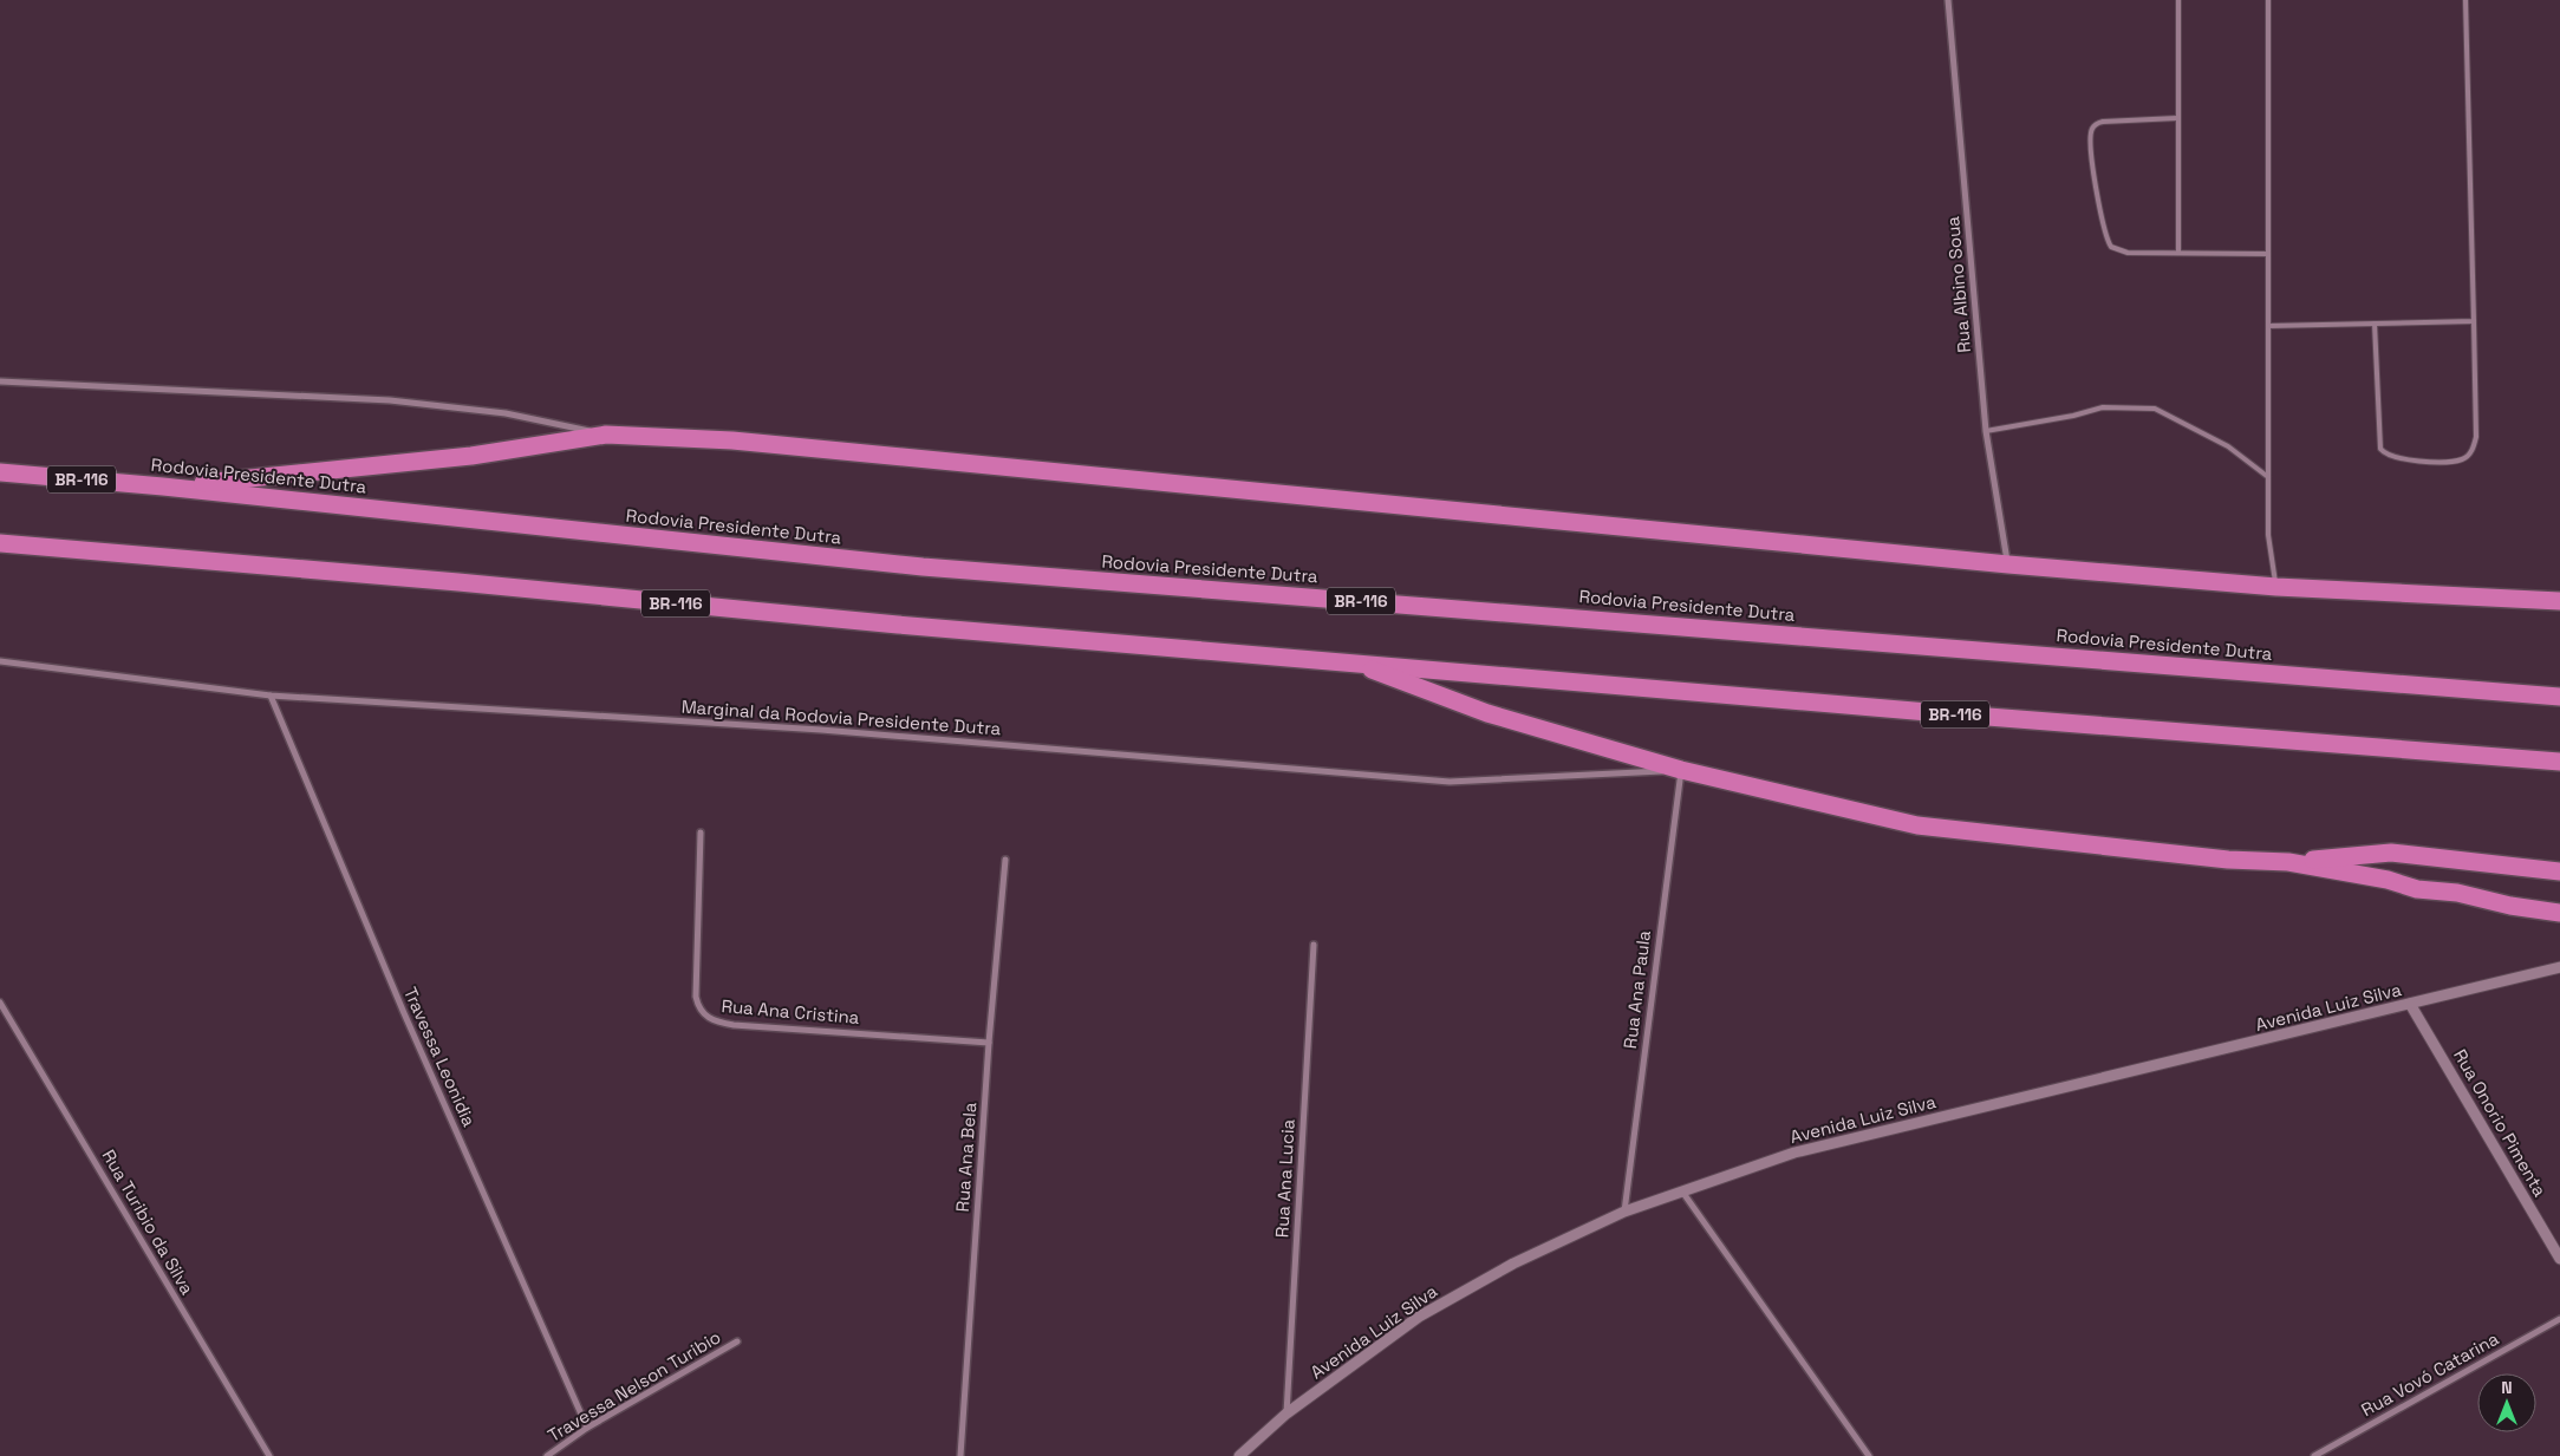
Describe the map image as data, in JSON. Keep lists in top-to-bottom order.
{
  "streets": {
    "highway": ["Rodovia Presidente Dutra", "BR-116"],
    "street": [
      "Rua Albino Soua",
      "Marginal da Rodovia Presidente Dutra",
      "Rua Ana Paula",
      "Avenida Luiz Silva",
      "Rua Ana Cristina",
      "Travessa Leonidia",
      "Rua Onorio Pimenta",
      "Rua Ana Bela",
      "Rua Ana Lucia",
      "Rua Turibio da Silva",
      "Rua Vovó Catarina",
      "Travessa Nelson Turibio"
    ]
  },
  "crossings": [
    ["Marginal da Rodovia Presidente Dutra", "Rua Ana Paula"],
    ["Marginal da Rodovia Presidente Dutra", "Travessa Leonidia"],
    ["Rua Ana Paula", "Avenida Luiz Silva"],
    ["Avenida Luiz Silva", "Rua Onorio Pimenta"],
    ["Avenida Luiz Silva", "Rua Ana Lucia"],
    ["Rua Ana Cristina", "Rua Ana Bela"],
    ["Travessa Leonidia", "Travessa Nelson Turibio"]
  ],
  "north": "top"
}
